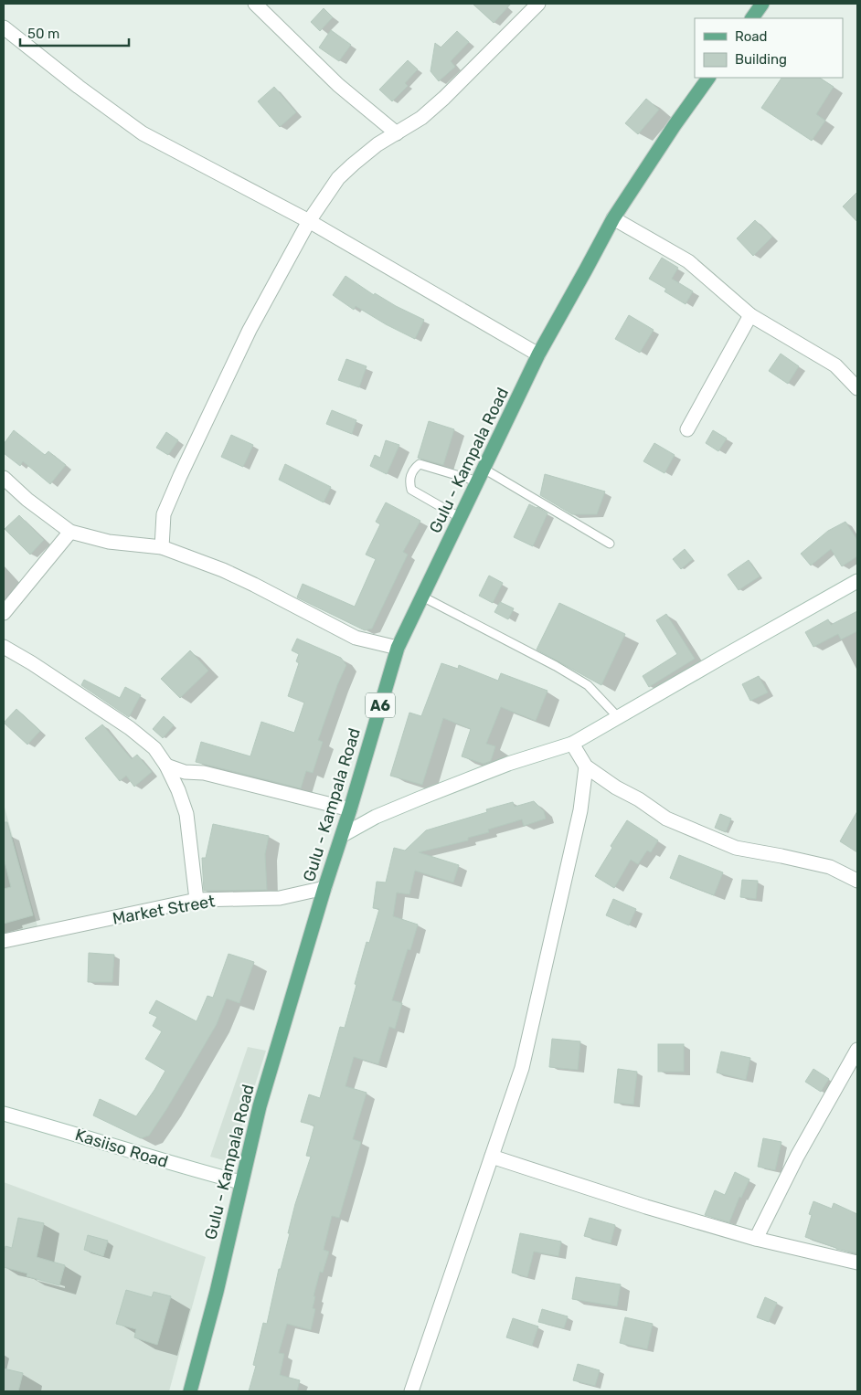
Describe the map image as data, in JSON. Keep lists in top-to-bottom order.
{
  "streets": {
    "main road": ["Gulu - Kampala Road", "A6"],
    "street": ["Market Street", "Kasiiso Road"]
  },
  "crossings": [
    ["Gulu - Kampala Road", "Market Street"],
    ["Gulu - Kampala Road", "Kasiiso Road"]
  ],
  "legend": ["Road", "Building"],
  "scale_bar": "50 m"
}
